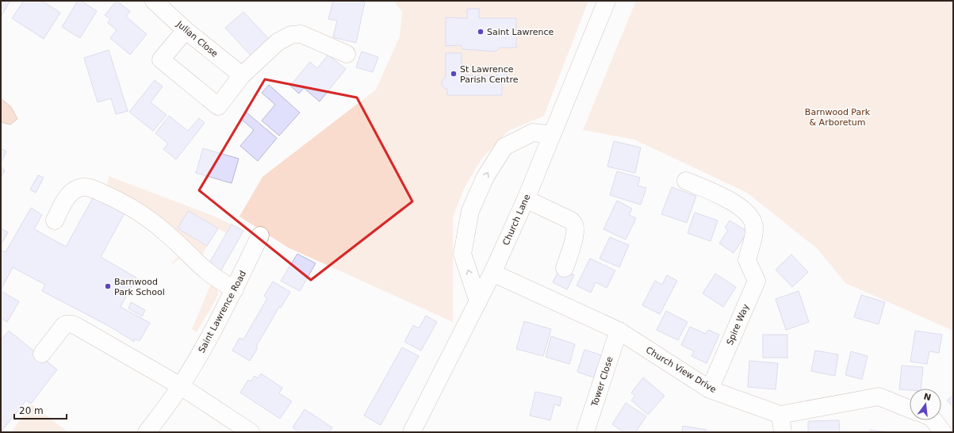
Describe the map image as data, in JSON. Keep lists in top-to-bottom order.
{
  "streets": {
    "street": [
      "Julian Close",
      "Church Lane",
      "Saint Lawrence Road",
      "Spire Way",
      "Church View Drive",
      "Tower Close"
    ]
  },
  "crossings": [
    ["Church Lane", "Church View Drive"],
    ["Spire Way", "Church View Drive"],
    ["Church View Drive", "Tower Close"]
  ],
  "parks": ["Barnwood Park & Arboretum"],
  "places": ["Saint Lawrence", "St Lawrence Parish Centre", "Barnwood Park School"],
  "scale_bar": "20 m",
  "north": "top"
}
